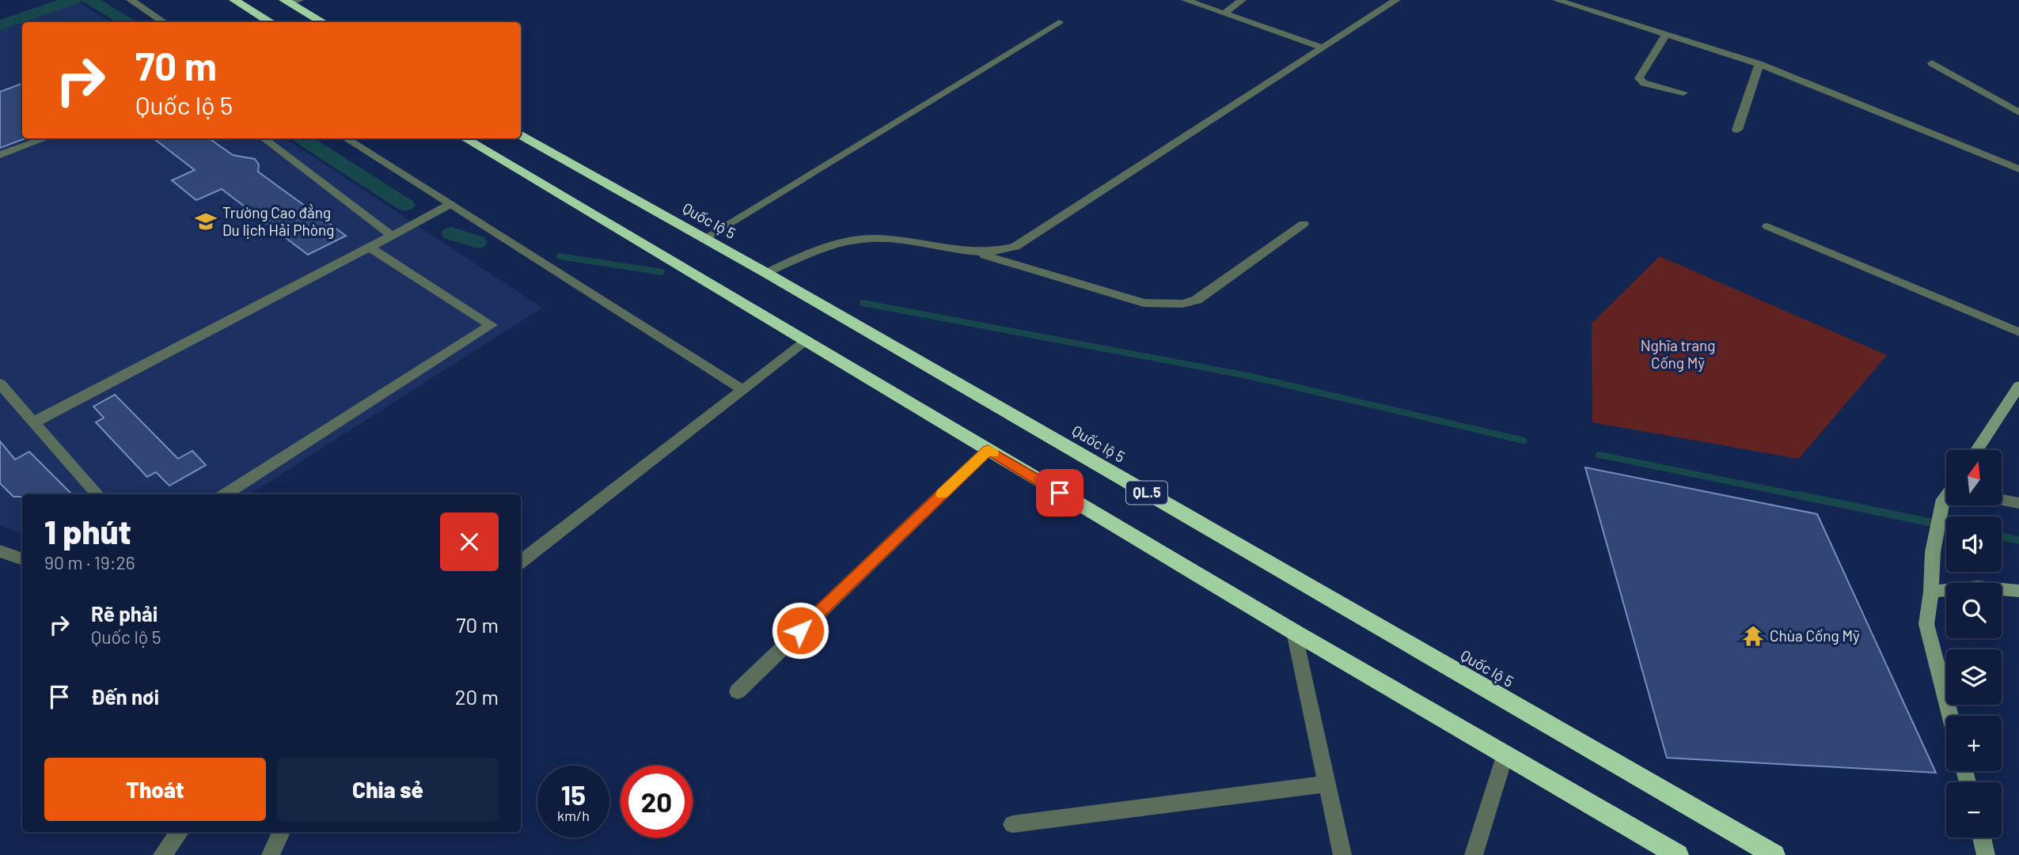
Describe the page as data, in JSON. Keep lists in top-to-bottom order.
{
  "streets": {
    "highway": ["Quốc lộ 5", "QL.5"]
  },
  "parks": ["Nghĩa trang Cống Mỹ"],
  "places": {
    "school or university": ["Trường Cao đẳng Du lịch Hải Phòng"],
    "temple": ["Chùa Cống Mỹ"]
  },
  "north": "top",
  "page": {
    "turn": ["70 m", "Quốc lộ 5"],
    "map_buttons": ["+", "−"],
    "heading": ["1 phút", "90 m · 19:26"],
    "list": [
      {
        "name": "Rẽ phải",
        "note": "Quốc lộ 5",
        "value": "70 m"
      },
      {
        "name": "Đến nơi",
        "value": "20 m"
      }
    ],
    "buttons": ["Thoát", "Chia sẻ"],
    "speed": "15 km/h",
    "limit": "20"
  }
}
